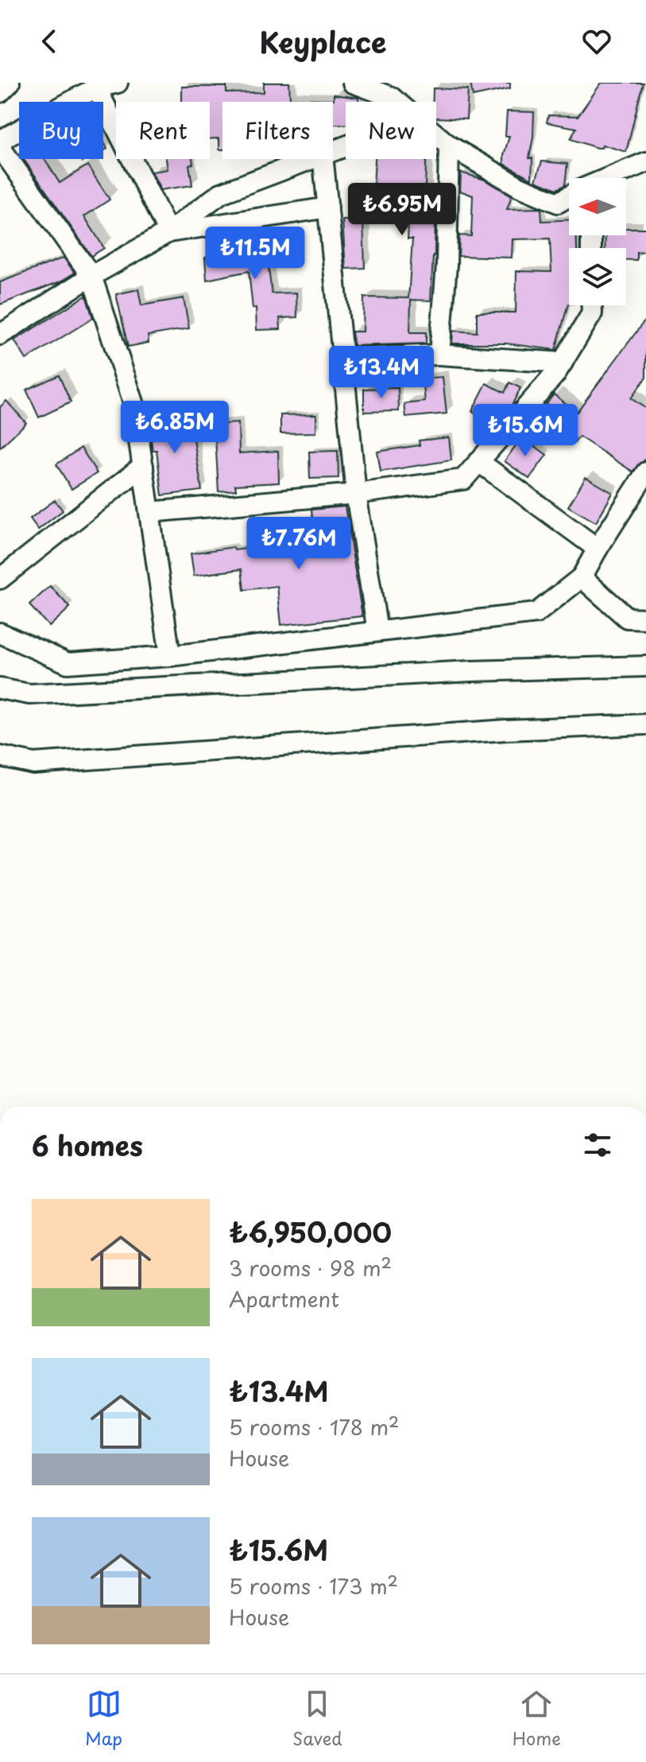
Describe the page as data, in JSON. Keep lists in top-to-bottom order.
{
  "north": "left",
  "page": {
    "header": "Keyplace",
    "chip": [
      "Buy",
      "Rent",
      "Filters",
      "New"
    ],
    "price": [
      "₺6.95M",
      "₺11.5M",
      "₺13.4M",
      "₺6.85M",
      "₺15.6M",
      "₺7.76M"
    ],
    "heading": "6 homes",
    "list": [
      {
        "name": "₺6,950,000",
        "note": "3 rooms · 98 m² · Apartment"
      },
      {
        "name": "₺13.4M",
        "note": "5 rooms · 178 m² · House"
      },
      {
        "name": "₺15.6M",
        "note": "5 rooms · 173 m² · House"
      }
    ],
    "tabs": ["Map", "Saved", "Home"]
  }
}
